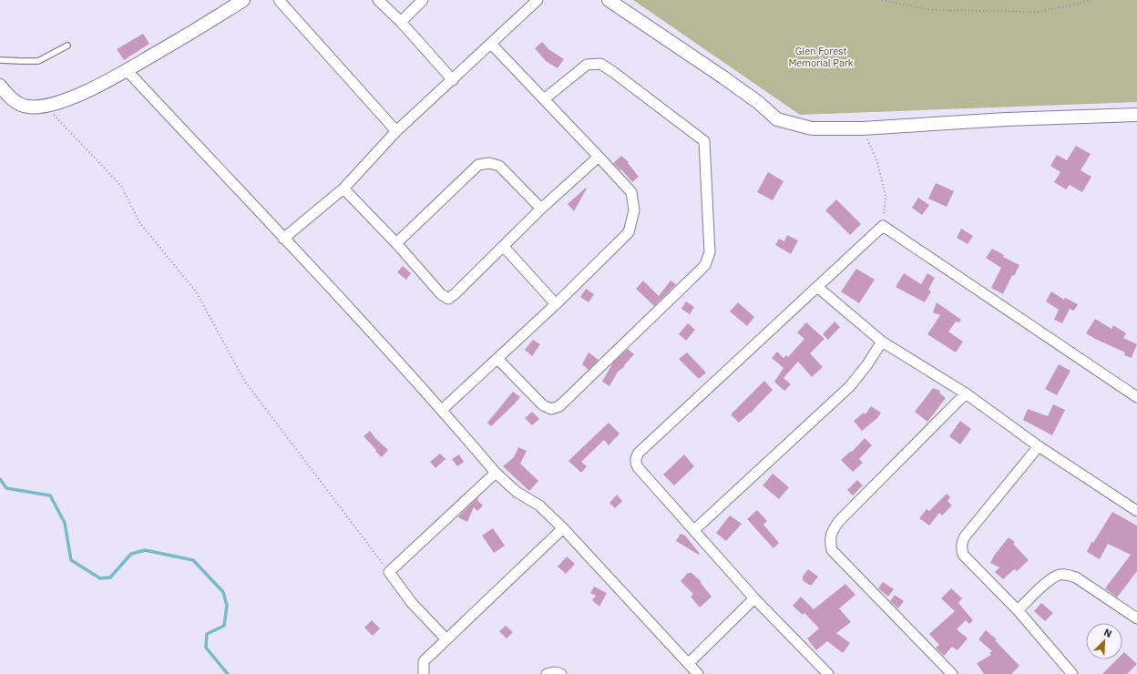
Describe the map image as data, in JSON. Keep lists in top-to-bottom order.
{
  "parks": ["Glen Forest Memorial Park"],
  "north": "top right"
}
